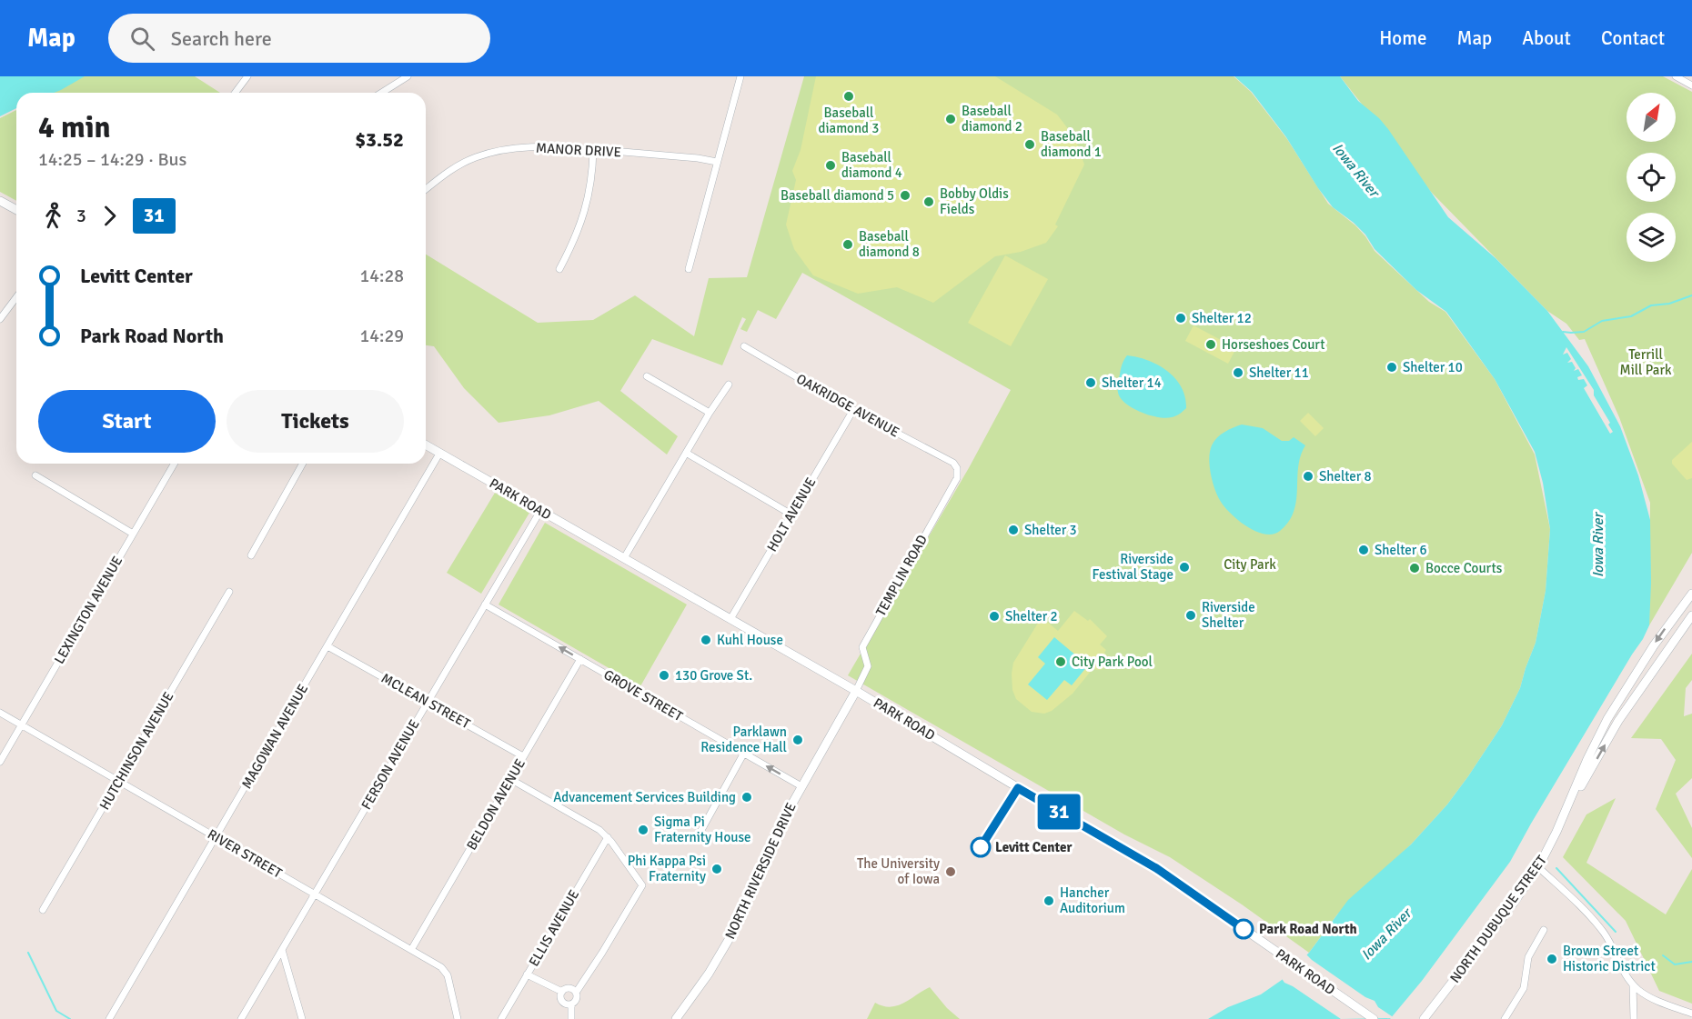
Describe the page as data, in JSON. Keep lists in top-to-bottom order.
{
  "streets": {
    "main road": ["PARK ROAD", "NORTH RIVERSIDE DRIVE", "NORTH DUBUQUE STREET"],
    "street": [
      "MANOR DRIVE",
      "OAKRIDGE AVENUE",
      "HOLT AVENUE",
      "TEMPLIN ROAD",
      "LEXINGTON AVENUE",
      "GROVE STREET",
      "MCLEAN STREET",
      "MAGOWAN AVENUE",
      "HUTCHINSON AVENUE",
      "FERSON AVENUE",
      "BELDON AVENUE",
      "RIVER STREET",
      "ELLIS AVENUE"
    ]
  },
  "crossings": [
    ["OAKRIDGE AVENUE", "HOLT AVENUE"],
    ["OAKRIDGE AVENUE", "TEMPLIN ROAD"],
    ["PARK ROAD", "HOLT AVENUE"],
    ["PARK ROAD", "TEMPLIN ROAD"],
    ["PARK ROAD", "MAGOWAN AVENUE"],
    ["PARK ROAD", "FERSON AVENUE"],
    ["PARK ROAD", "NORTH RIVERSIDE DRIVE"],
    ["TEMPLIN ROAD", "NORTH RIVERSIDE DRIVE"],
    ["LEXINGTON AVENUE", "RIVER STREET"],
    ["GROVE STREET", "FERSON AVENUE"],
    ["GROVE STREET", "BELDON AVENUE"],
    ["GROVE STREET", "NORTH RIVERSIDE DRIVE"],
    ["MCLEAN STREET", "MAGOWAN AVENUE"],
    ["MCLEAN STREET", "FERSON AVENUE"],
    ["MCLEAN STREET", "BELDON AVENUE"],
    ["MAGOWAN AVENUE", "RIVER STREET"],
    ["HUTCHINSON AVENUE", "RIVER STREET"],
    ["FERSON AVENUE", "RIVER STREET"],
    ["BELDON AVENUE", "RIVER STREET"]
  ],
  "one_way": ["GROVE STREET"],
  "water": ["Iowa River"],
  "parks": ["Terrill Mill Park", "City Park"],
  "places": [
    "Baseball diamond 3",
    "Baseball diamond 2",
    "Baseball diamond 1",
    "Baseball diamond 4",
    "Baseball diamond 5",
    "Bobby Oldis Fields",
    "Baseball diamond 8",
    "Shelter 12",
    "Horseshoes Court",
    "Shelter 10",
    "Shelter 11",
    "Shelter 14",
    "Shelter 8",
    "Shelter 3",
    "Shelter 6",
    "Riverside Festival Stage",
    "Bocce Courts",
    "Riverside Shelter",
    "Shelter 2",
    "Kuhl House",
    "City Park Pool",
    "130 Grove St.",
    "Parklawn Residence Hall",
    "Advancement Services Building",
    "Sigma Pi Fraternity House",
    "Levitt Center",
    "Phi Kappa Psi Fraternity",
    "The University of Iowa",
    "Hancher Auditorium",
    "Park Road North",
    "Brown Street Historic District"
  ],
  "lines": ["bus line 31"],
  "north": "top right",
  "page": {
    "header": "Map",
    "search": "Search here",
    "nav": [
      "Home",
      "Map",
      "About",
      "Contact"
    ],
    "on_map": "31",
    "heading": ["4 min", "14:25 – 14:29 · Bus", "$3.52"],
    "legs": ["3", "31"],
    "list": [
      {
        "name": "Levitt Center",
        "value": "14:28"
      },
      {
        "name": "Park Road North",
        "value": "14:29"
      }
    ],
    "buttons": ["Start", "Tickets"]
  }
}
